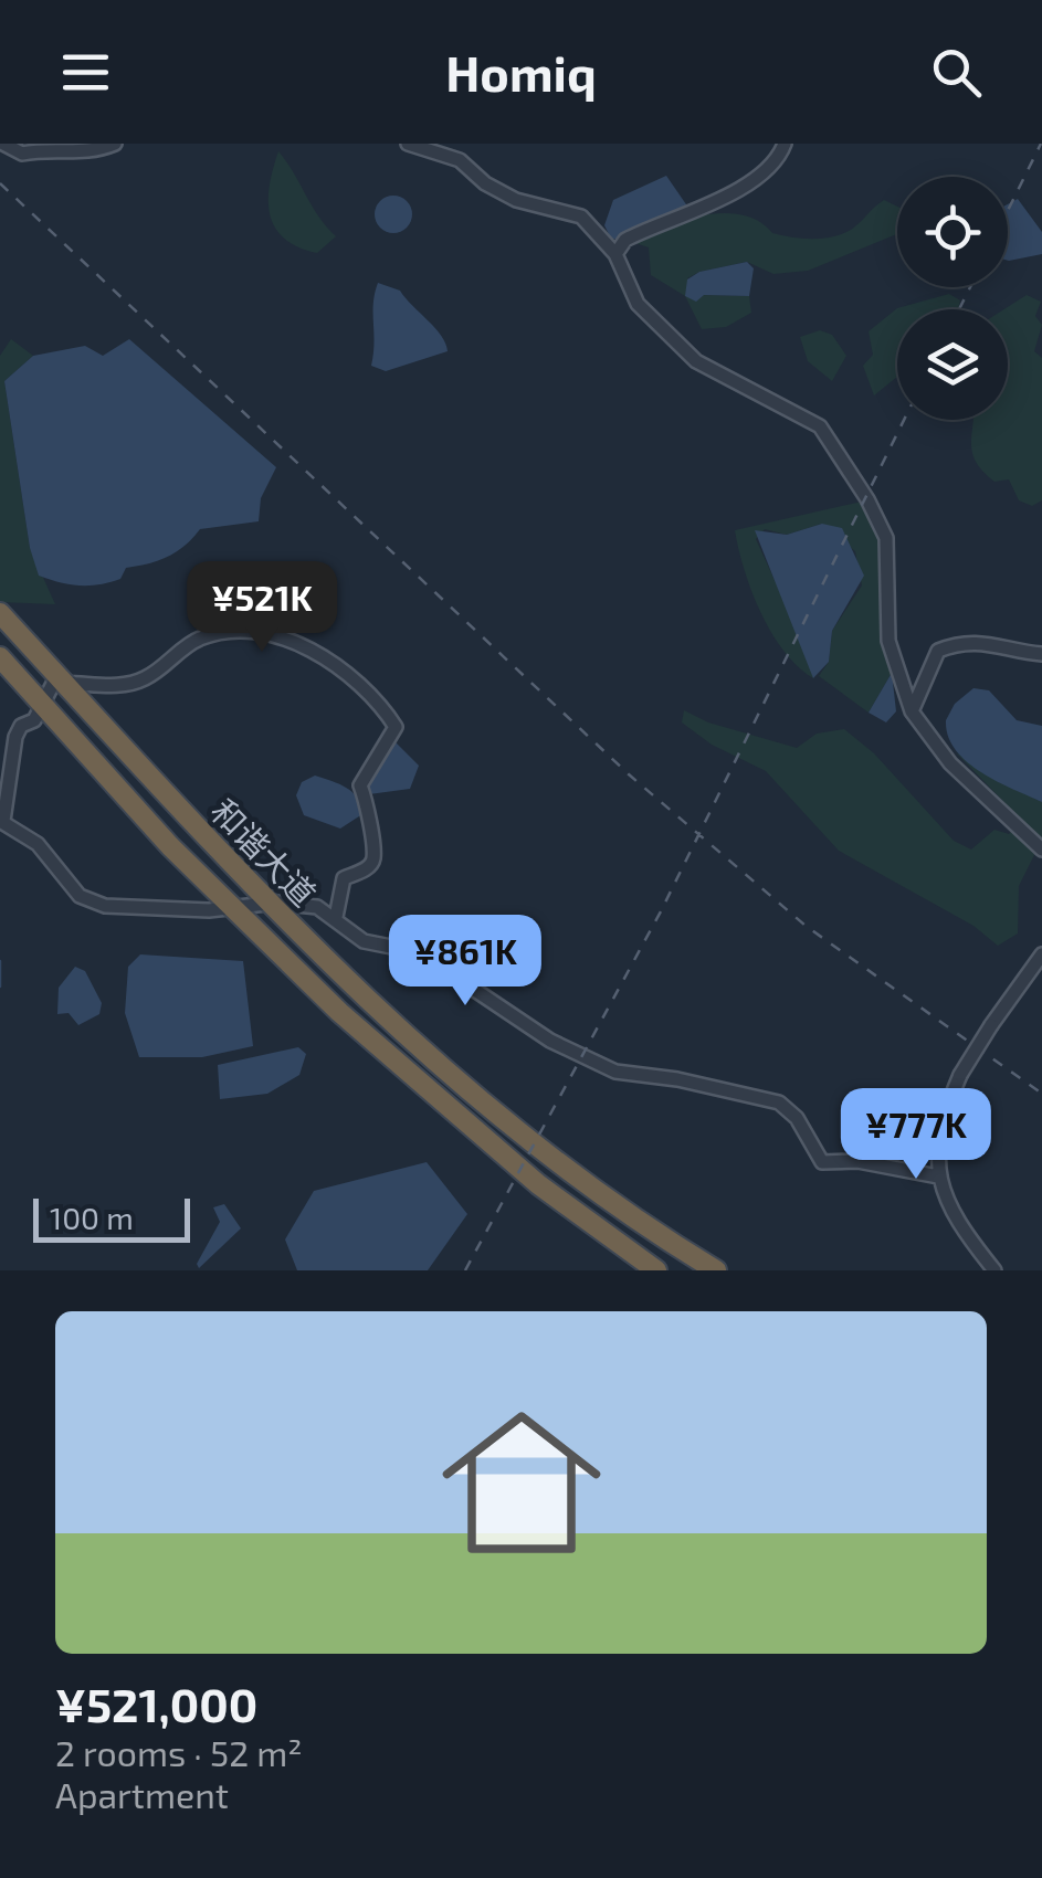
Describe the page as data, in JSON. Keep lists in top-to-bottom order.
{
  "streets": {
    "highway": ["和谐大道"]
  },
  "scale_bar": "100 m",
  "page": {
    "header": "Homiq",
    "price": ["¥521K", "¥861K", "¥777K"],
    "scale": "100 m",
    "list": [
      {
        "name": "¥521,000",
        "note": "2 rooms · 52 m² · Apartment"
      }
    ]
  }
}
